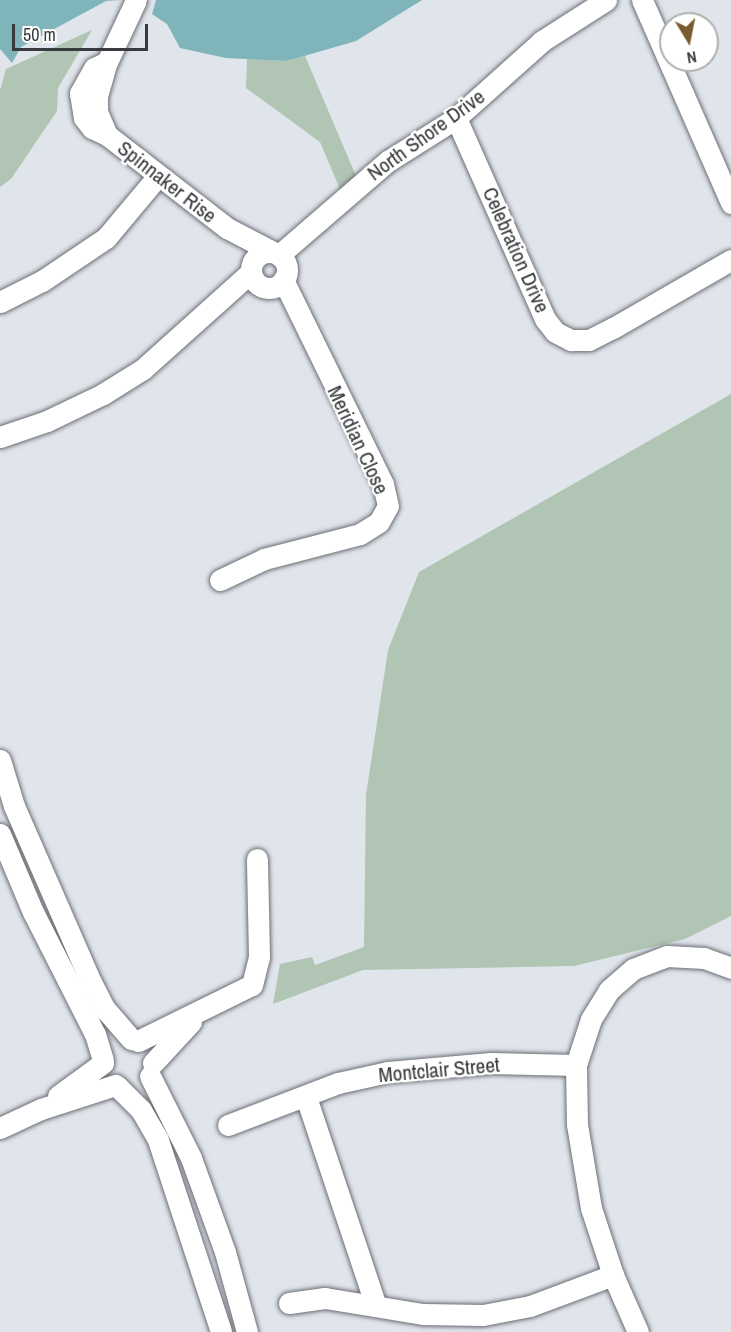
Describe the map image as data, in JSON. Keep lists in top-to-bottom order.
{
  "streets": {
    "street": [
      "North Shore Drive",
      "Spinnaker Rise",
      "Celebration Drive",
      "Meridian Close",
      "Montclair Street"
    ]
  },
  "crossings": [
    ["North Shore Drive", "Spinnaker Rise"],
    ["North Shore Drive", "Celebration Drive"],
    ["North Shore Drive", "Meridian Close"],
    ["Spinnaker Rise", "Meridian Close"]
  ],
  "scale_bar": "50 m",
  "north": "bottom"
}
